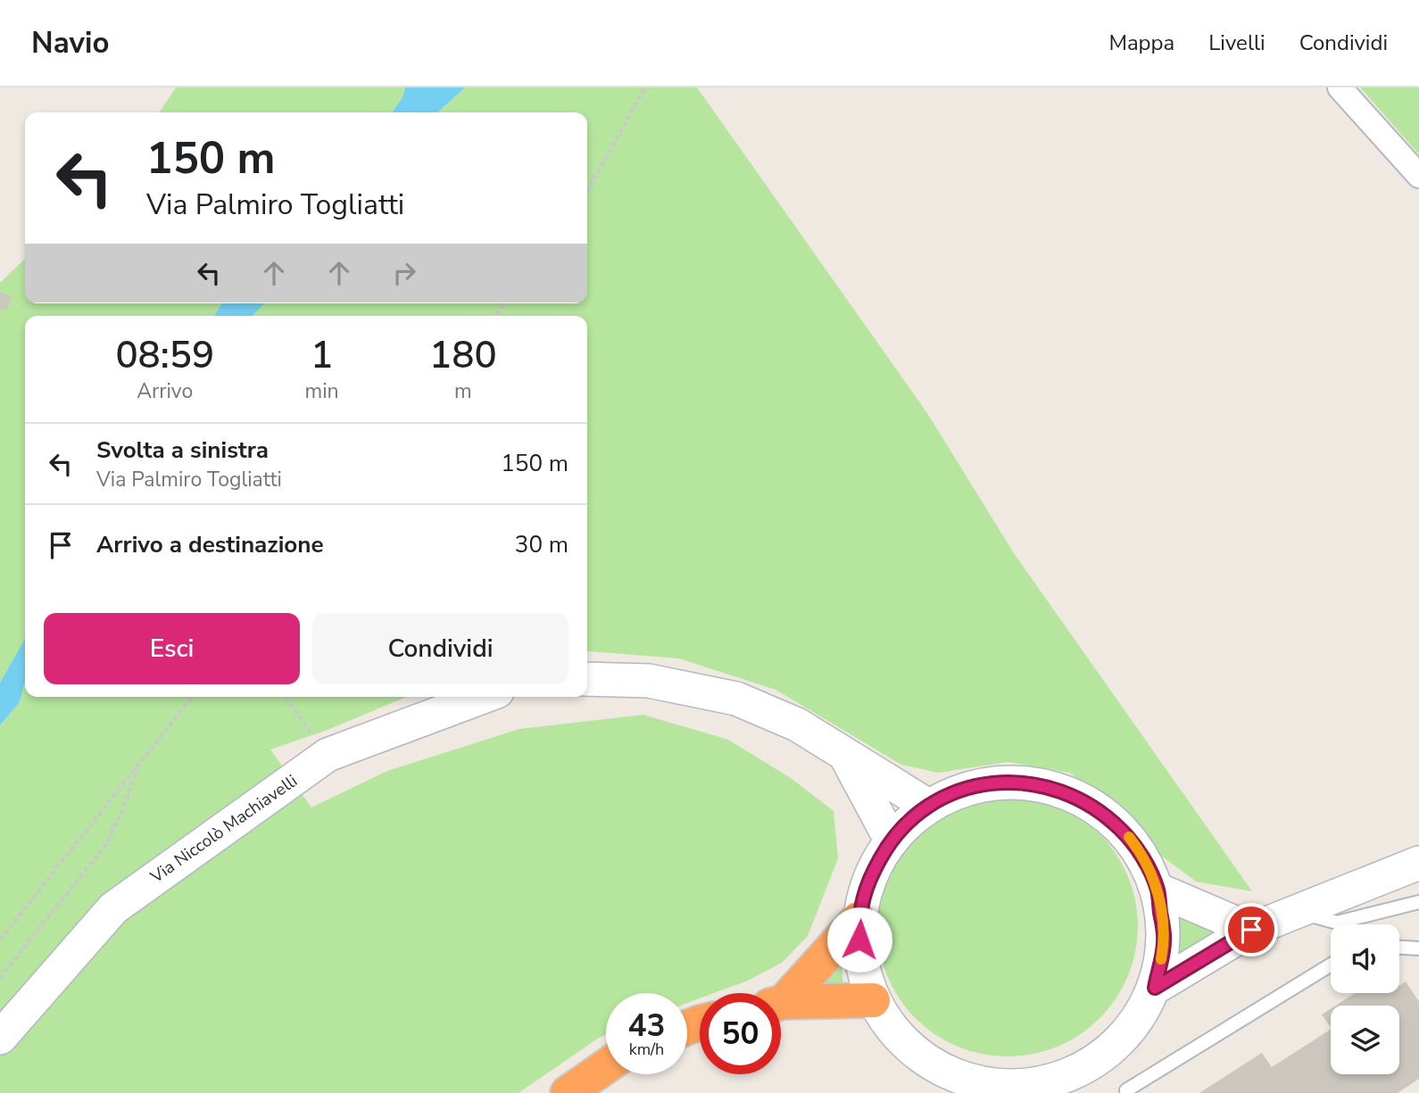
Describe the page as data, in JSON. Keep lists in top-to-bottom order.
{
  "streets": {
    "main road": ["Via Niccolò Machiavelli"]
  },
  "page": {
    "header": "Navio",
    "nav": ["Mappa", "Livelli", "Condividi"],
    "turn": ["150 m", "Via Palmiro Togliatti"],
    "eta": [
      "08:59",
      "Arrivo",
      "1",
      "min",
      "180",
      "m"
    ],
    "list": [
      {
        "name": "Svolta a sinistra",
        "note": "Via Palmiro Togliatti",
        "value": "150 m"
      },
      {
        "name": "Arrivo a destinazione",
        "value": "30 m"
      }
    ],
    "buttons": ["Esci", "Condividi"],
    "speed": "43 km/h",
    "limit": "50"
  }
}
